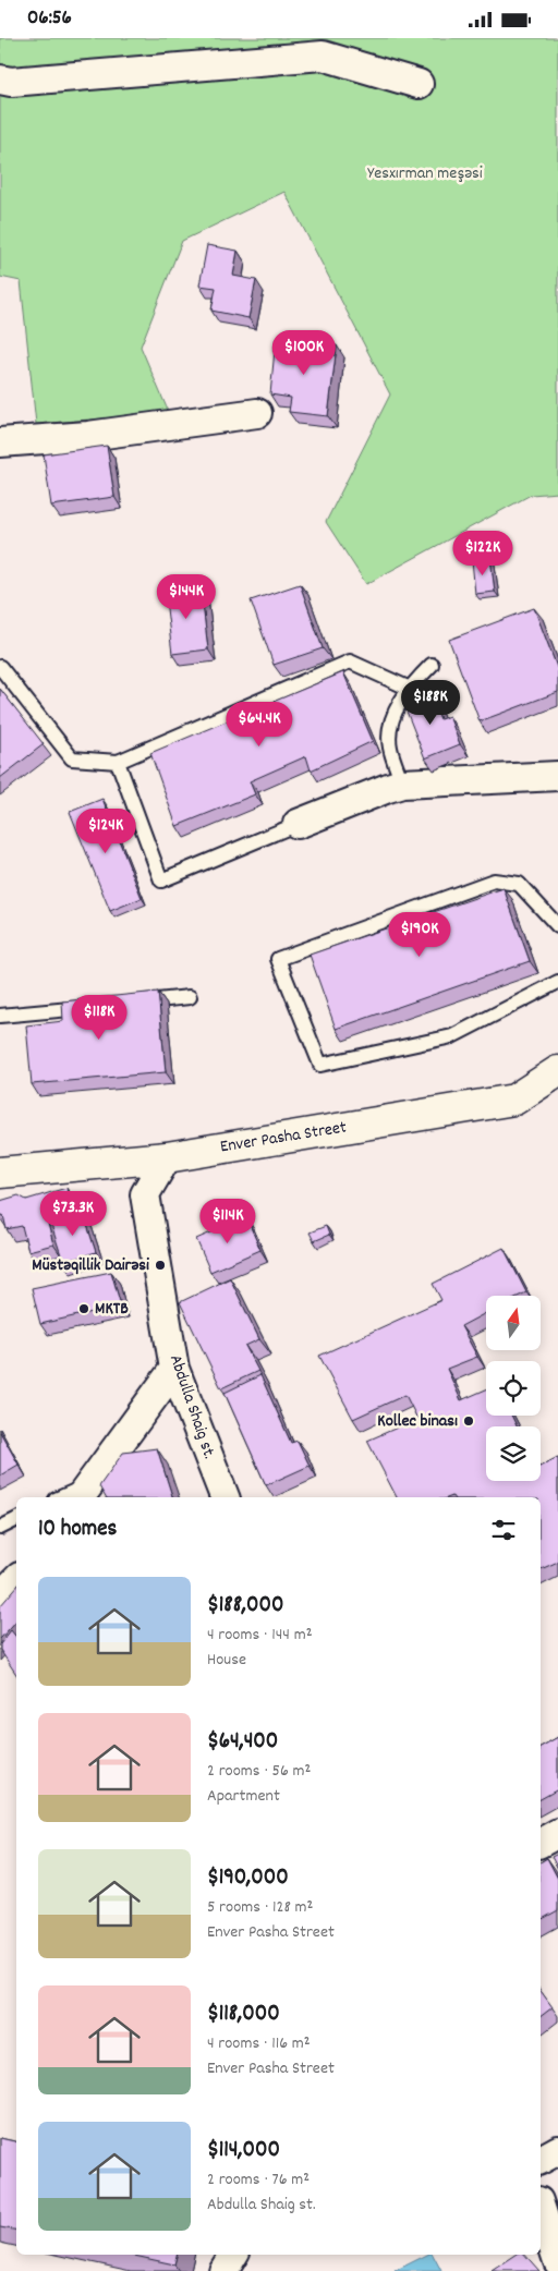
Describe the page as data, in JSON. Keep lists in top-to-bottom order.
{
  "streets": {
    "street": ["Enver Pasha Street", "Abdulla Shaig st."]
  },
  "crossings": [
    ["Enver Pasha Street", "Abdulla Shaig st."]
  ],
  "parks": ["Yesxırman meşəsi"],
  "places": ["Müstəqillik Dairəsi", "MKTB", "Kollec binası"],
  "north": "top",
  "page": {
    "status": "06:56",
    "price": [
      "$100K",
      "$122K",
      "$144K",
      "$188K",
      "$64.4K",
      "$124K",
      "$190K",
      "$118K",
      "$73.3K",
      "$114K"
    ],
    "heading": "10 homes",
    "list": [
      {
        "name": "$188,000",
        "note": "4 rooms · 144 m² · House"
      },
      {
        "name": "$64,400",
        "note": "2 rooms · 56 m² · Apartment"
      },
      {
        "name": "$190,000",
        "note": "5 rooms · 128 m² · Enver Pasha Street"
      },
      {
        "name": "$118,000",
        "note": "4 rooms · 116 m² · Enver Pasha Street"
      },
      {
        "name": "$114,000",
        "note": "2 rooms · 76 m² · Abdulla Shaig st."
      }
    ]
  }
}
